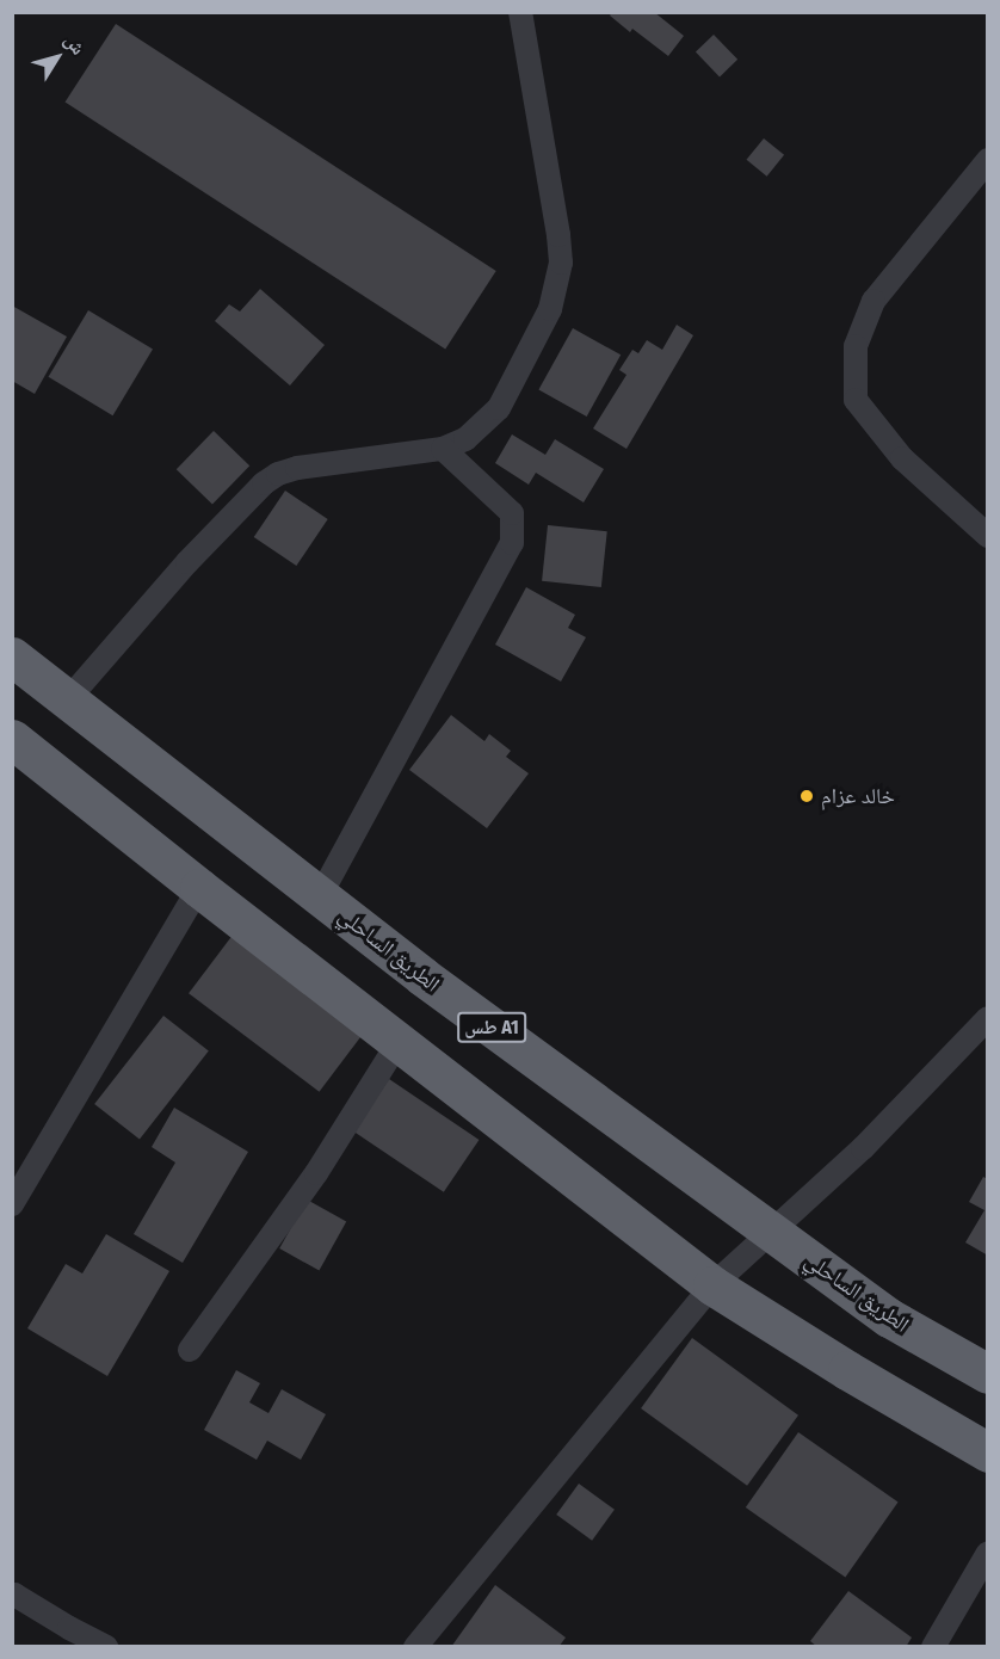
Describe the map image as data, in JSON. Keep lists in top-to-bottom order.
{
  "streets": {
    "highway": ["الطريق الساحلي", "طس A1"]
  },
  "places": ["خالد عزام"],
  "north": "top right"
}
